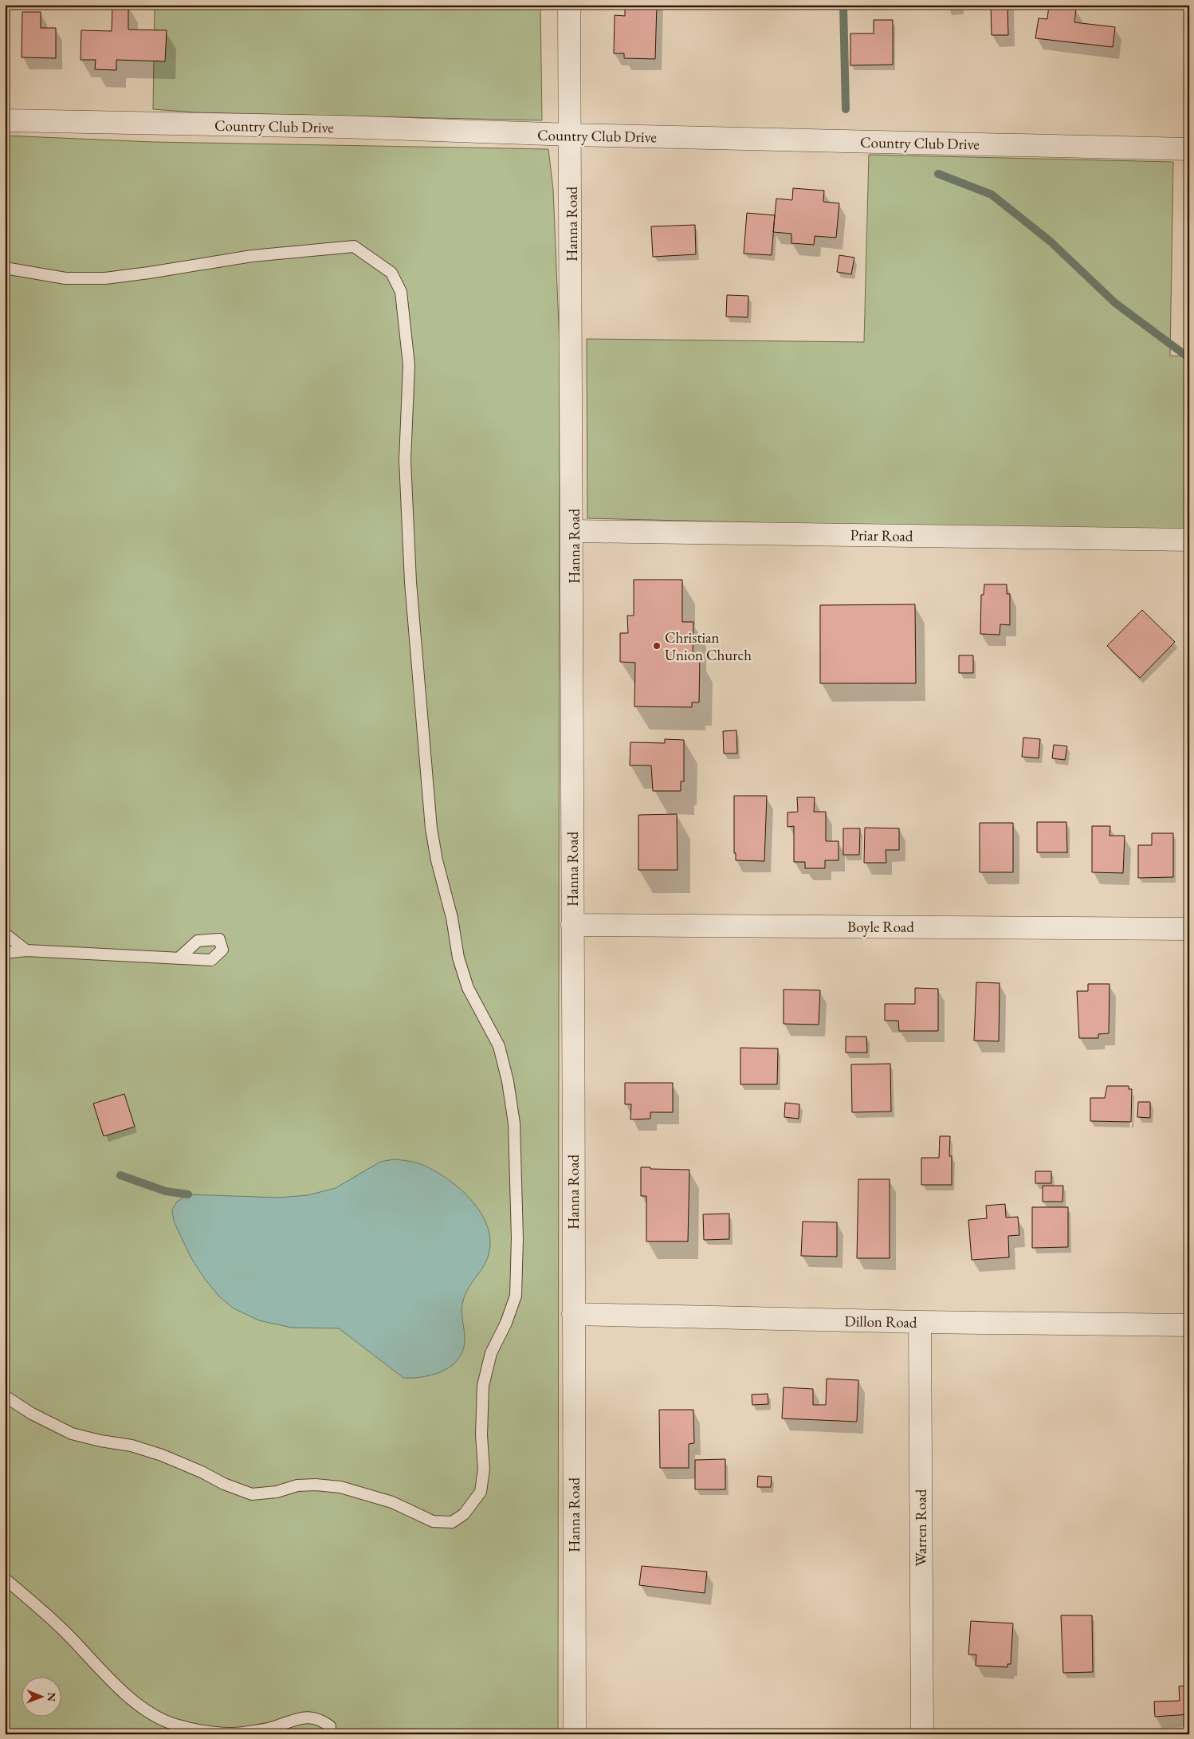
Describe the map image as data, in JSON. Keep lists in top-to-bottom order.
{
  "streets": {
    "street": [
      "Country Club Drive",
      "Hanna Road",
      "Priar Road",
      "Boyle Road",
      "Dillon Road",
      "Warren Road"
    ]
  },
  "crossings": [
    ["Country Club Drive", "Hanna Road"],
    ["Hanna Road", "Priar Road"],
    ["Hanna Road", "Boyle Road"],
    ["Hanna Road", "Dillon Road"],
    ["Dillon Road", "Warren Road"]
  ],
  "places": ["Christian Union Church"],
  "north": "right"
}
